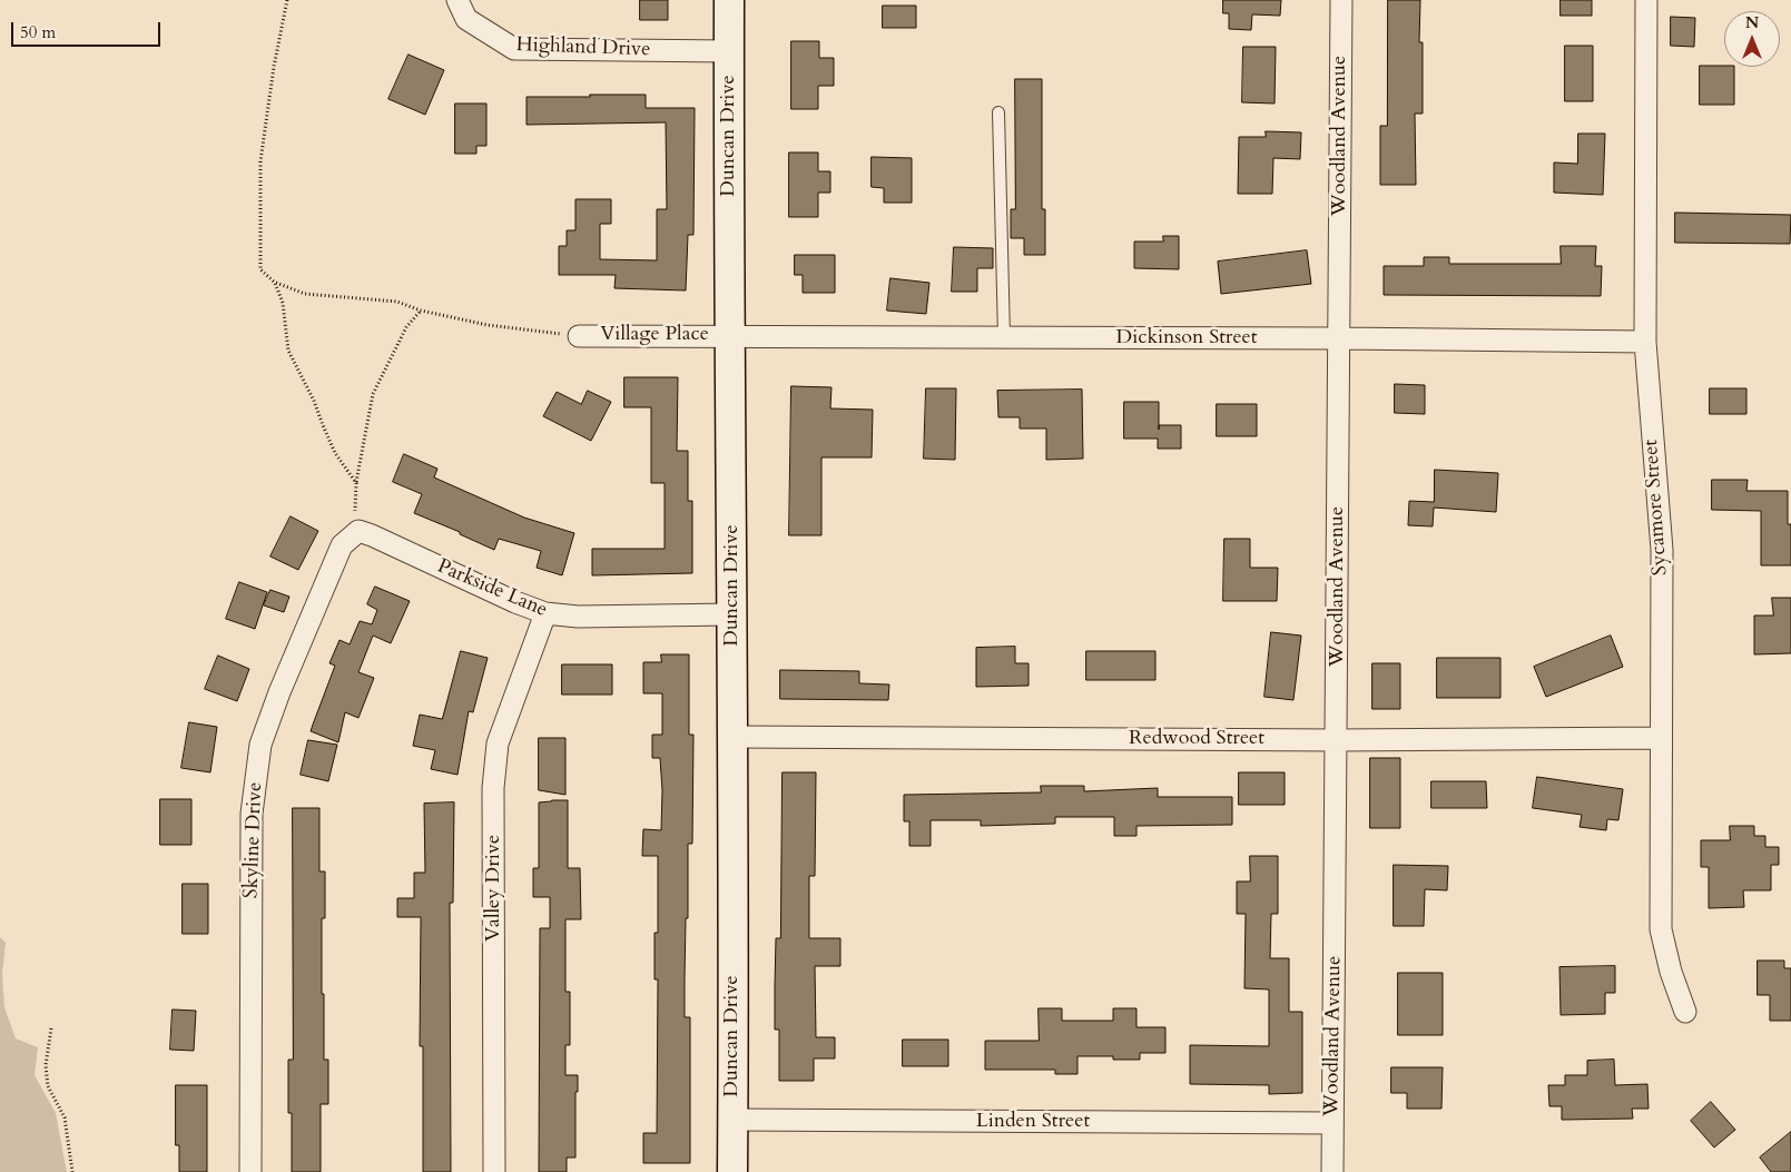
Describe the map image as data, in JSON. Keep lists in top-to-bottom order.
{
  "streets": {
    "street": [
      "Highland Drive",
      "Duncan Drive",
      "Woodland Avenue",
      "Village Place",
      "Dickinson Street",
      "Sycamore Street",
      "Parkside Lane",
      "Redwood Street",
      "Skyline Drive",
      "Valley Drive",
      "Linden Street"
    ]
  },
  "crossings": [
    ["Highland Drive", "Duncan Drive"],
    ["Duncan Drive", "Village Place"],
    ["Duncan Drive", "Dickinson Street"],
    ["Duncan Drive", "Parkside Lane"],
    ["Duncan Drive", "Redwood Street"],
    ["Duncan Drive", "Linden Street"],
    ["Woodland Avenue", "Dickinson Street"],
    ["Woodland Avenue", "Redwood Street"],
    ["Woodland Avenue", "Linden Street"],
    ["Village Place", "Dickinson Street"],
    ["Dickinson Street", "Sycamore Street"],
    ["Sycamore Street", "Redwood Street"],
    ["Parkside Lane", "Skyline Drive"],
    ["Parkside Lane", "Valley Drive"]
  ],
  "scale_bar": "50 m",
  "north": "top"
}
